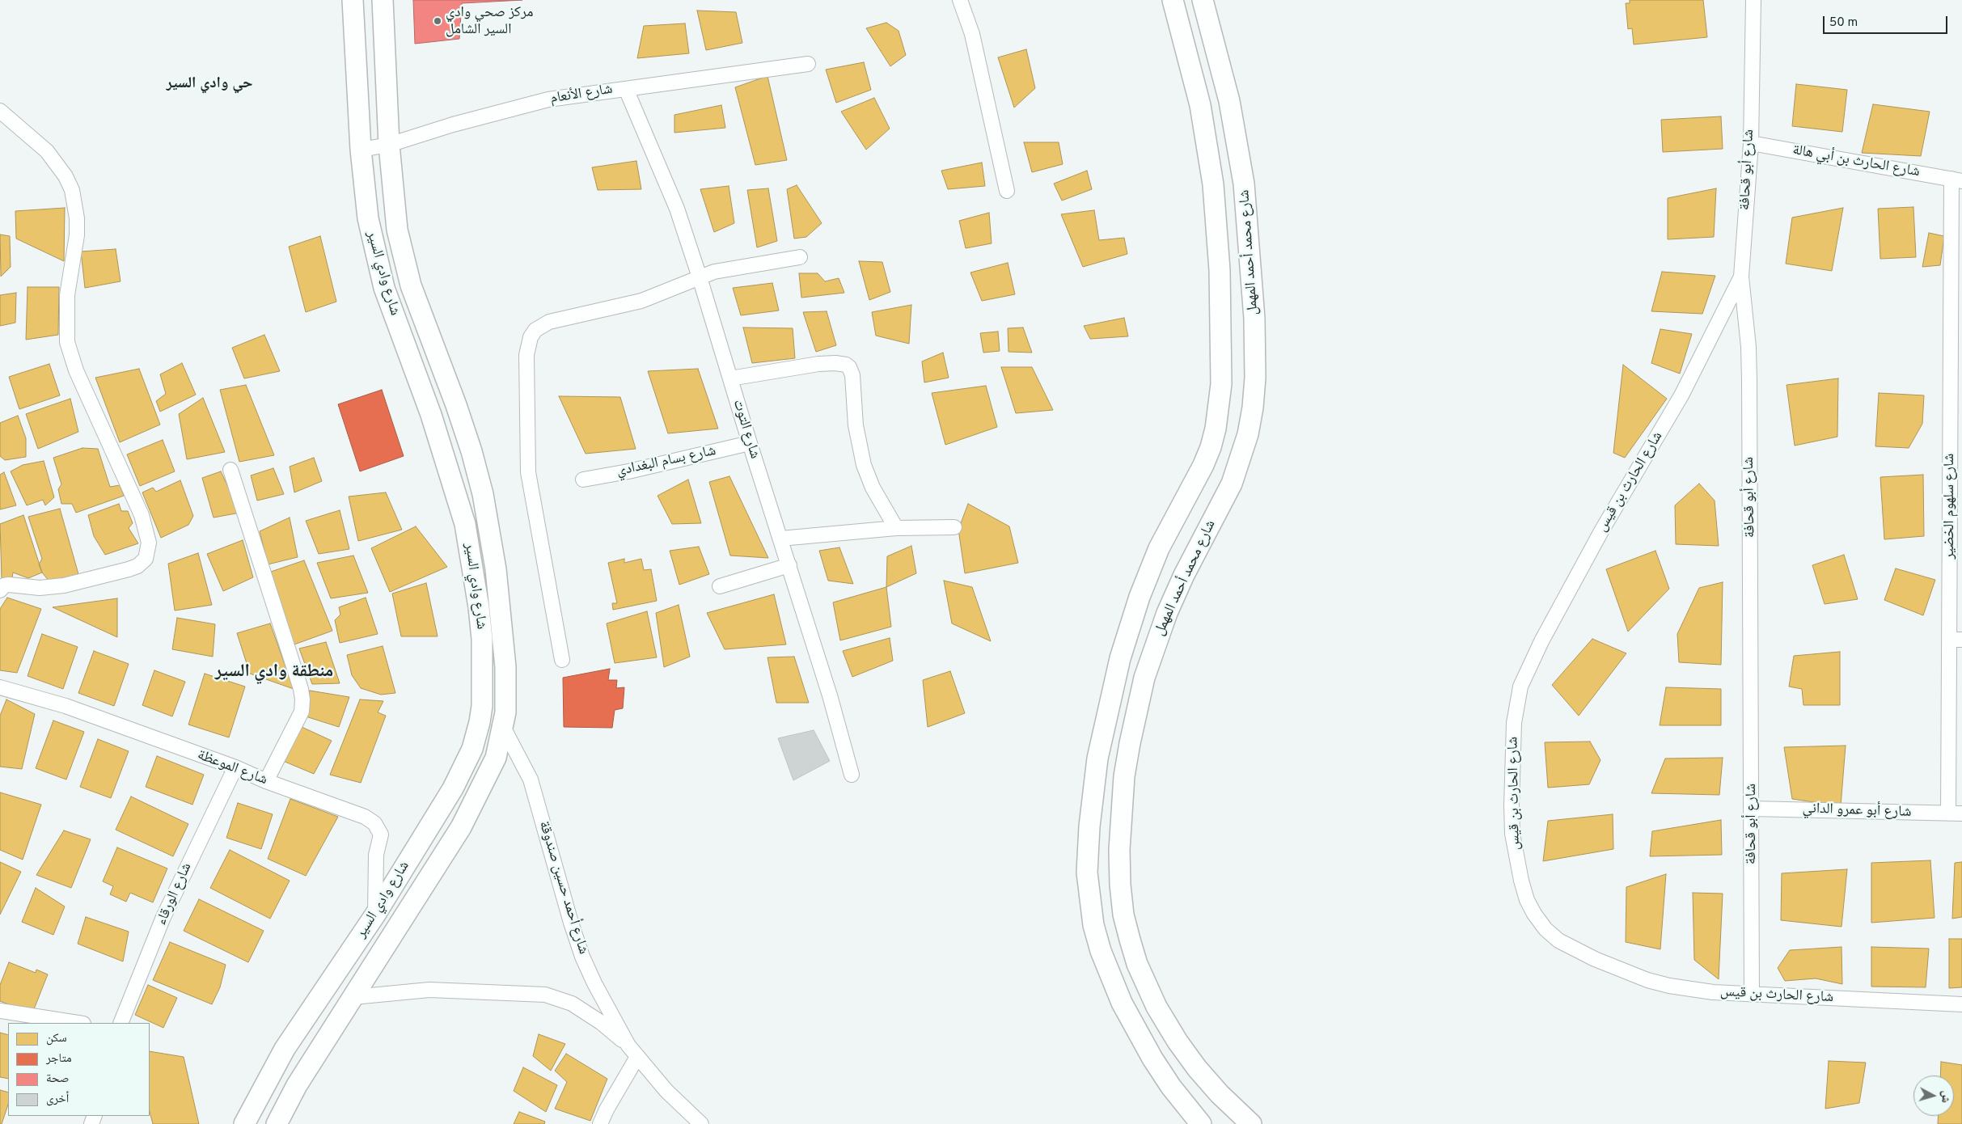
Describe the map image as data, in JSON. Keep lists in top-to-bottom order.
{
  "streets": {
    "main road": ["شارع محمد أحمد المهمل", "شارع وادي السير"],
    "street": [
      "شارع الأنعام",
      "شارع الحارث بن أبي هالة",
      "شارع أبو قحافة",
      "شارع التوت",
      "شارع بسام البغدادي",
      "شارع الحارث بن قيس",
      "شارع سلهوم الخضير",
      "شارع الموعظة",
      "شارع أبو عمرو الداني",
      "شارع أحمد حسين صندوقة",
      "شارع الورقاء"
    ]
  },
  "crossings": [
    ["شارع الأنعام", "شارع وادي السير"],
    ["شارع الأنعام", "شارع التوت"],
    ["شارع الحارث بن أبي هالة", "شارع أبو قحافة"],
    ["شارع الحارث بن أبي هالة", "شارع سلهوم الخضير"],
    ["شارع أبو قحافة", "شارع الحارث بن قيس"],
    ["شارع أبو قحافة", "شارع أبو عمرو الداني"],
    ["شارع وادي السير", "شارع الموعظة"],
    ["شارع وادي السير", "شارع أحمد حسين صندوقة"],
    ["شارع التوت", "شارع بسام البغدادي"],
    ["شارع سلهوم الخضير", "شارع أبو عمرو الداني"],
    ["شارع الموعظة", "شارع الورقاء"]
  ],
  "districts": ["حي وادي السير", "منطقة وادي السير"],
  "places": ["مركز صحي وادي السير الشامل"],
  "legend": [
    "سكن",
    "متاجر",
    "صحة",
    "أخرى"
  ],
  "scale_bar": "50 m",
  "north": "right"
}
